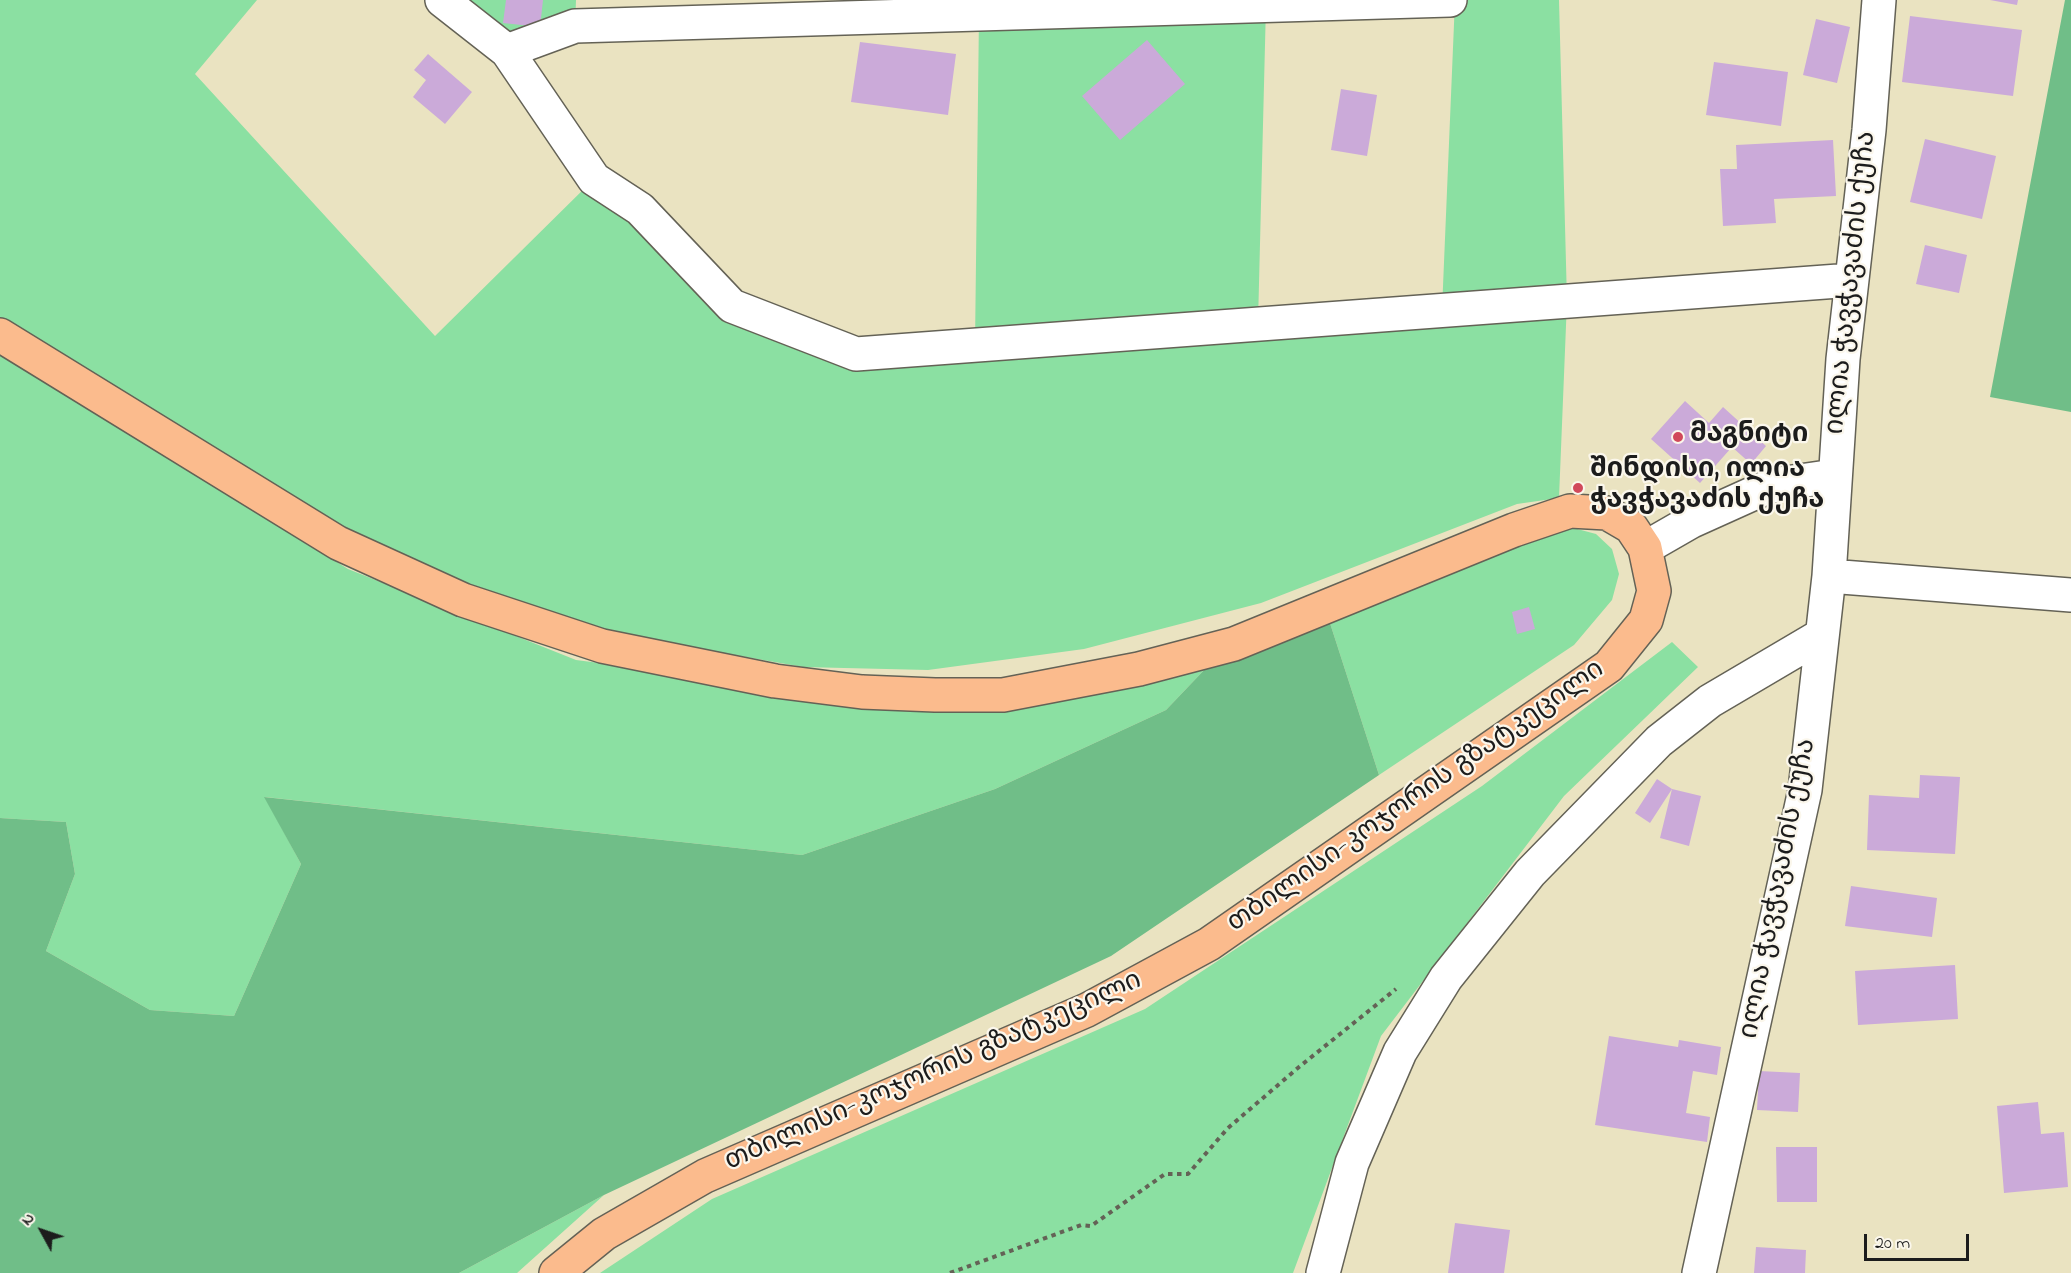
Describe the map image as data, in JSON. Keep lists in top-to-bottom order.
{
  "streets": {
    "main road": ["თბილისი-კოჯორის გზატკეცილი"],
    "street": ["ილია ჭავჭავაძის ქუჩა"]
  },
  "places": ["მაგნიტი", "შინდისი, ილია ჭავჭავაძის ქუჩა"],
  "scale_bar": "20 m",
  "north": "top left"
}
